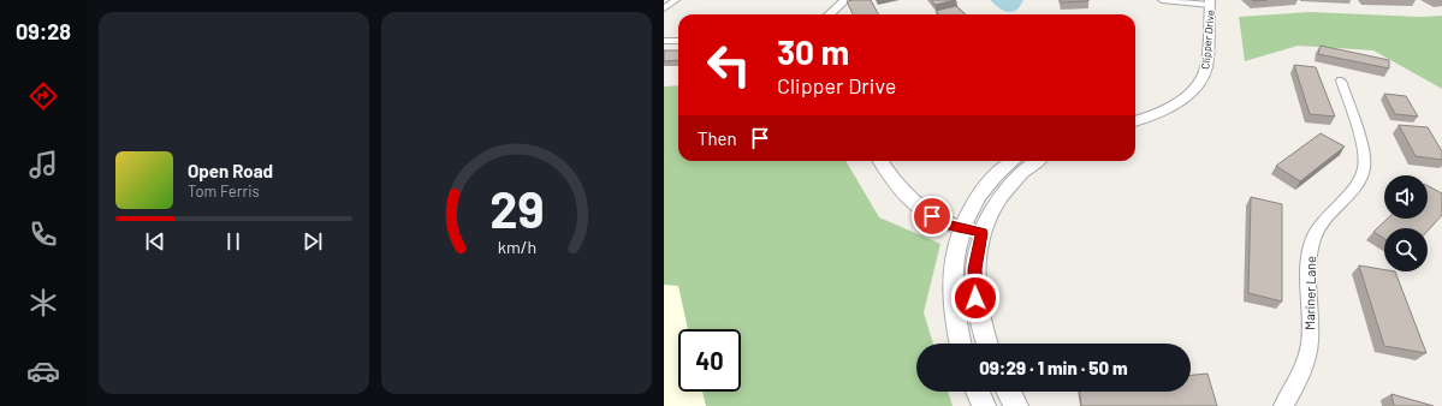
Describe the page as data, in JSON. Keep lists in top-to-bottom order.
{
  "streets": {
    "street": ["Clipper Drive", "Mariner Lane"]
  },
  "page": {
    "tabs": "09:28",
    "turn": ["30 m", "Clipper Drive"],
    "then": "Then",
    "song": ["Open Road", "Tom Ferris"],
    "limit": "40",
    "trip": "09:29 · 1 min · 50 m",
    "gauge": ["29", "km/h"]
  }
}
